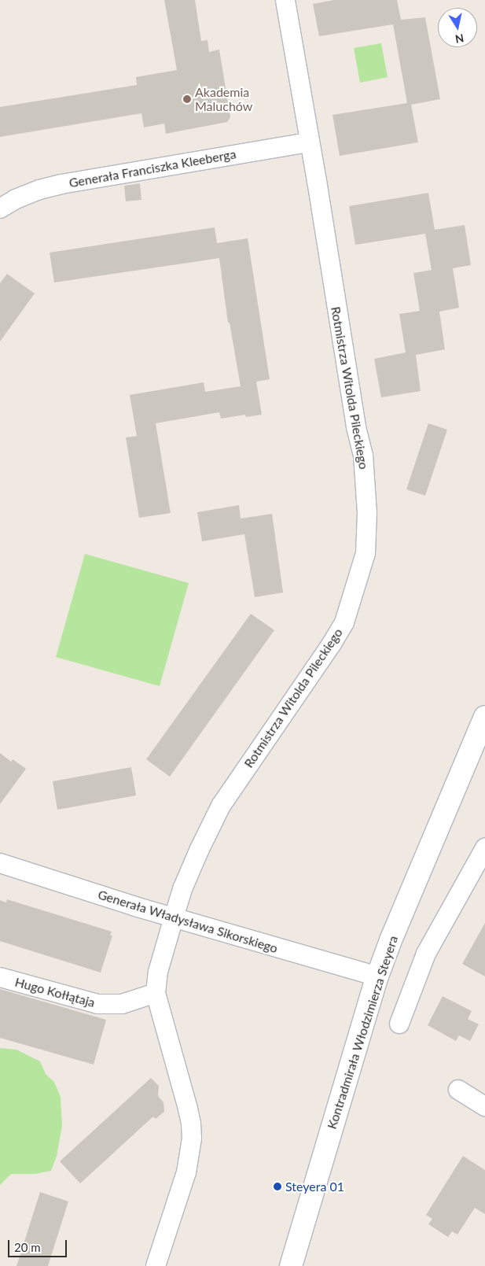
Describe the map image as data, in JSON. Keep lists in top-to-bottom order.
{
  "streets": {
    "street": [
      "Generała Franciszka Kleeberga",
      "Rotmistrza Witolda Pileckiego",
      "Generała Władysława Sikorskiego",
      "Hugo Kołłątaja",
      "Kontradmirała Włodzimierza Steyera"
    ]
  },
  "crossings": [
    ["Generała Franciszka Kleeberga", "Rotmistrza Witolda Pileckiego"],
    ["Rotmistrza Witolda Pileckiego", "Generała Władysława Sikorskiego"],
    ["Rotmistrza Witolda Pileckiego", "Hugo Kołłątaja"],
    ["Generała Władysława Sikorskiego", "Kontradmirała Włodzimierza Steyera"]
  ],
  "places": ["Akademia Maluchów", "Steyera 01"],
  "scale_bar": "20 m",
  "north": "bottom"
}
